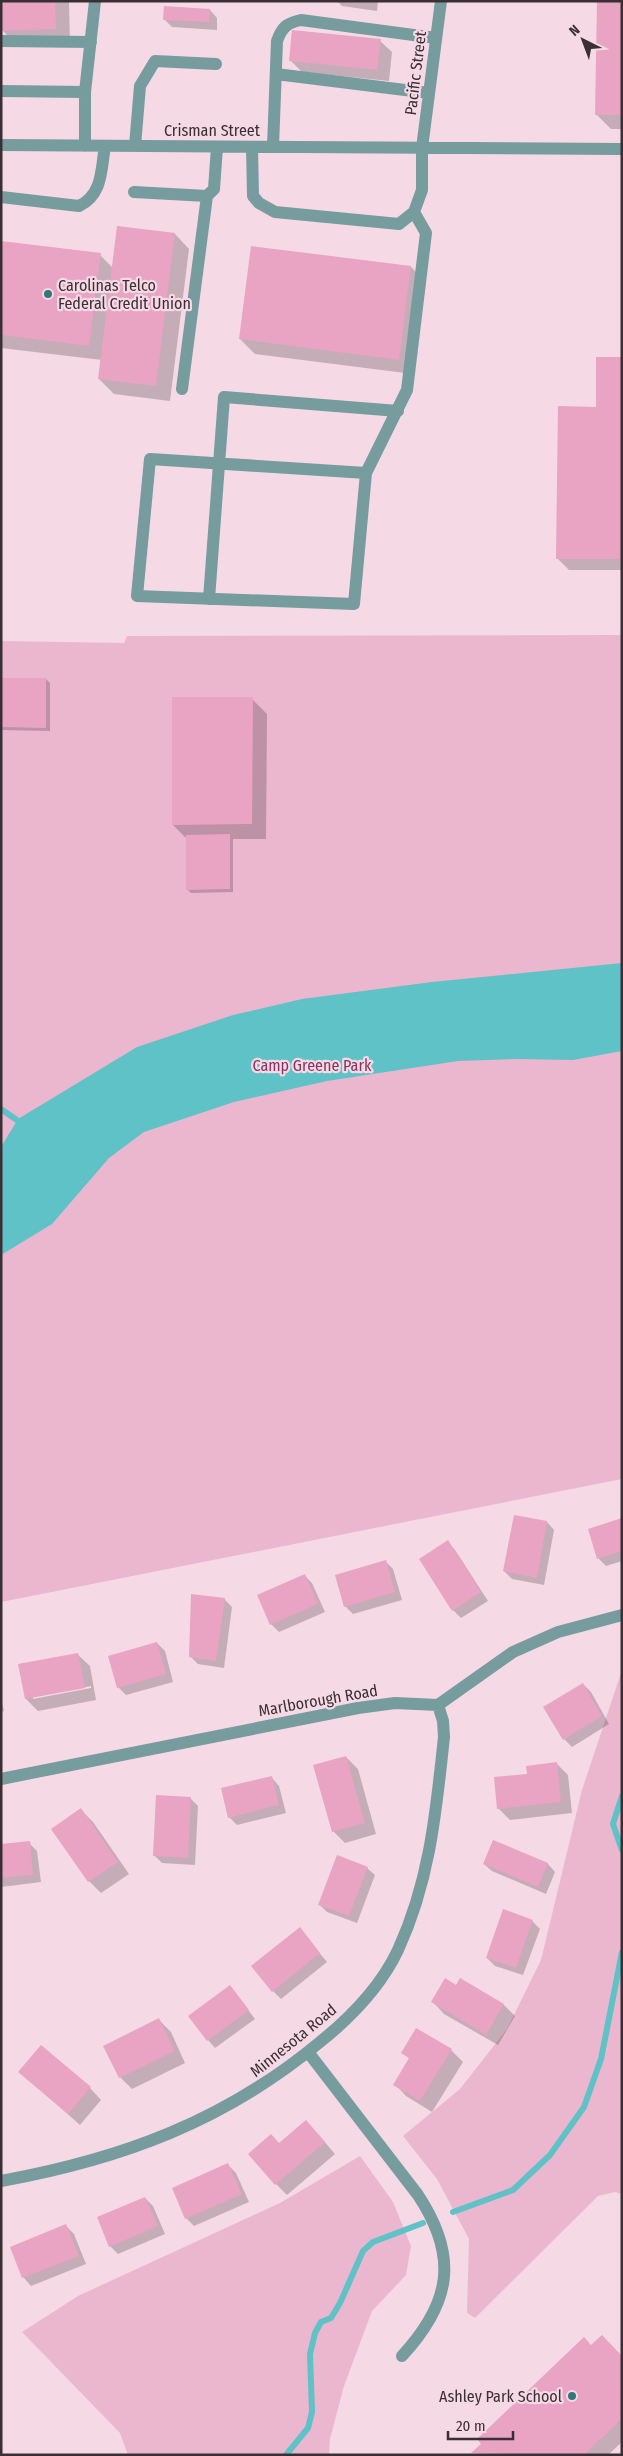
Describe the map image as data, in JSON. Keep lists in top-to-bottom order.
{
  "streets": {
    "street": [
      "Pacific Street",
      "Crisman Street",
      "Marlborough Road",
      "Minnesota Road"
    ]
  },
  "crossings": [
    ["Pacific Street", "Crisman Street"],
    ["Marlborough Road", "Minnesota Road"]
  ],
  "parks": ["Camp Greene Park"],
  "places": ["Carolinas Telco Federal Credit Union", "Ashley Park School"],
  "scale_bar": "20 m",
  "north": "top left"
}
